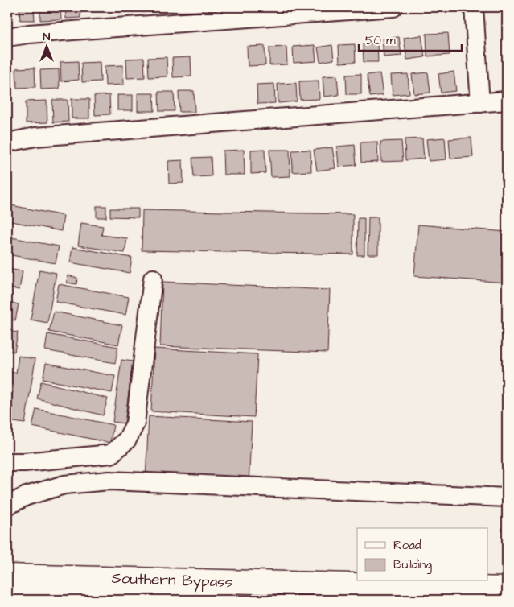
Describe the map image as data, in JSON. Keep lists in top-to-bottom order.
{
  "streets": {
    "highway": ["Southern Bypass"]
  },
  "legend": ["Road", "Building"],
  "scale_bar": "50 m",
  "north": "top"
}
